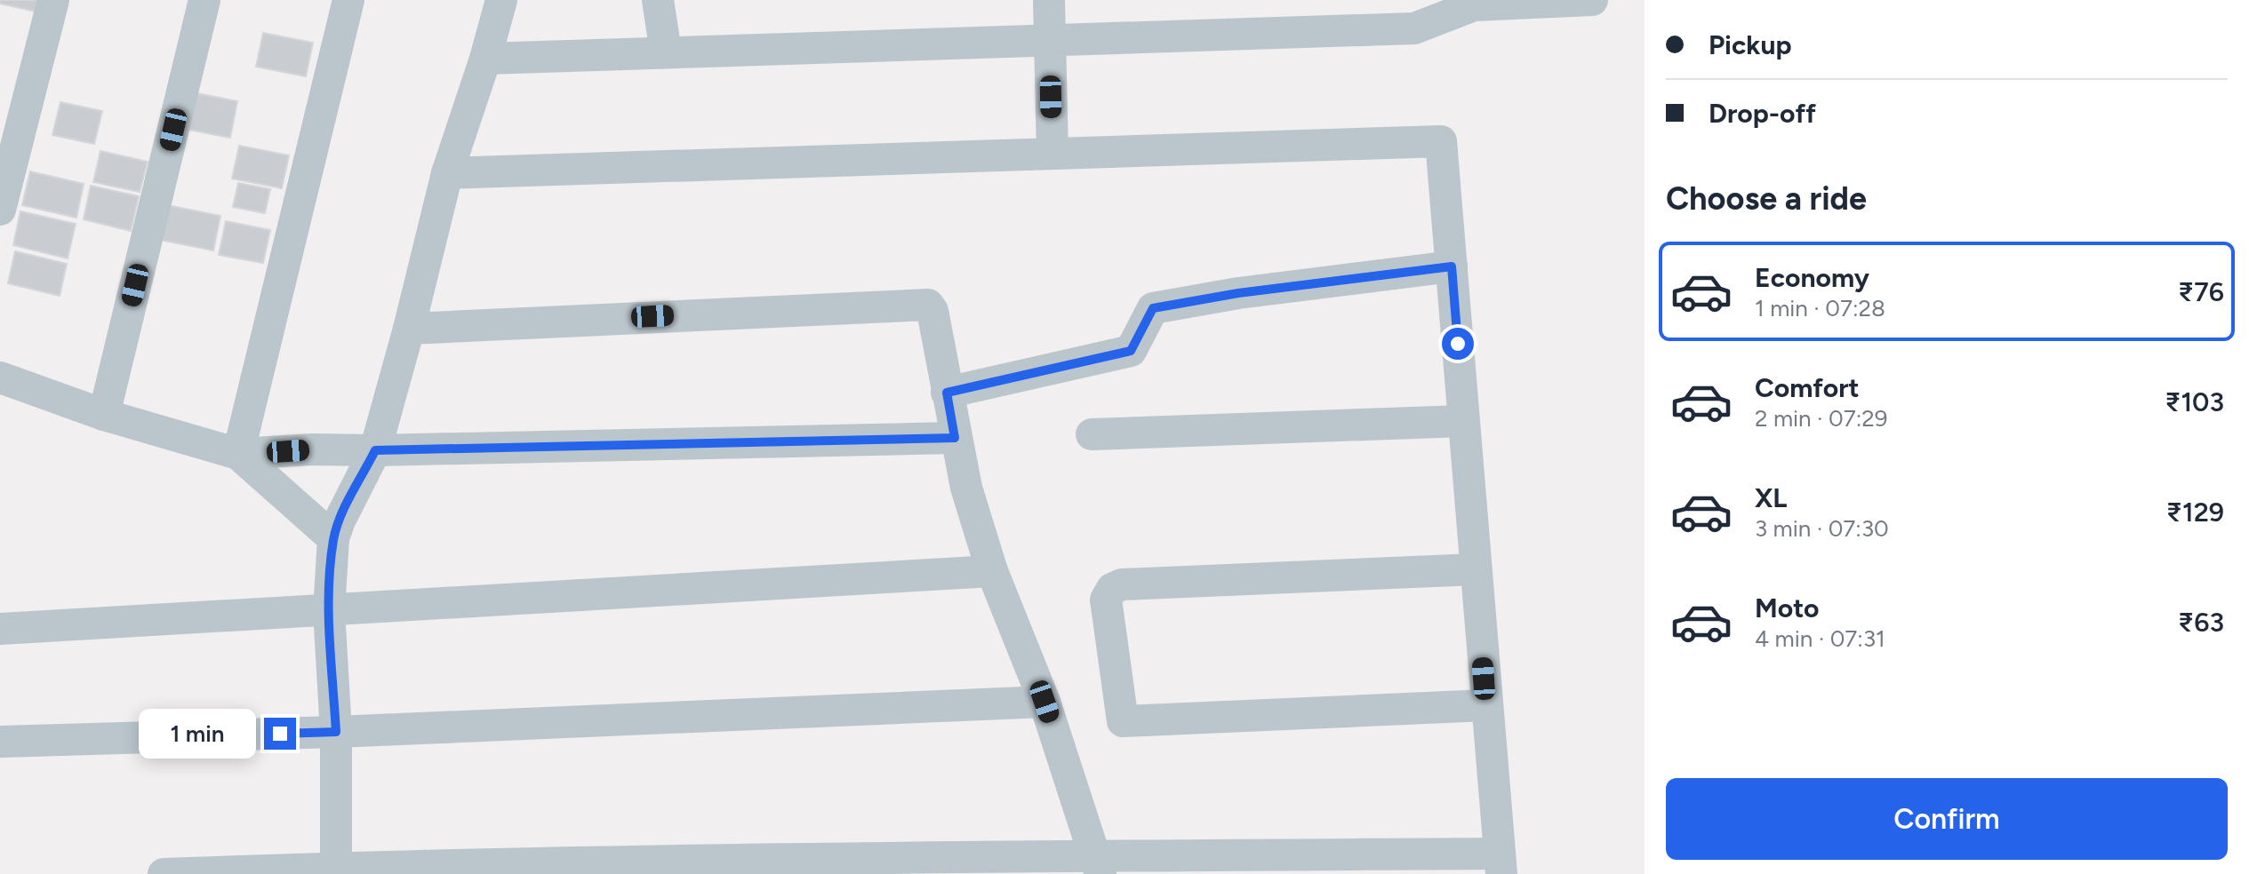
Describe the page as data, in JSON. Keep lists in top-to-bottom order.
{
  "page": {
    "banner": ["Pickup", "Drop-off"],
    "heading": "Choose a ride",
    "list": [
      {
        "name": "Economy",
        "note": "1 min · 07:28",
        "value": "₹76"
      },
      {
        "name": "Comfort",
        "note": "2 min · 07:29",
        "value": "₹103"
      },
      {
        "name": "XL",
        "note": "3 min · 07:30",
        "value": "₹129"
      },
      {
        "name": "Moto",
        "note": "4 min · 07:31",
        "value": "₹63"
      }
    ],
    "bubble": "1 min",
    "buttons": "Confirm"
  }
}
